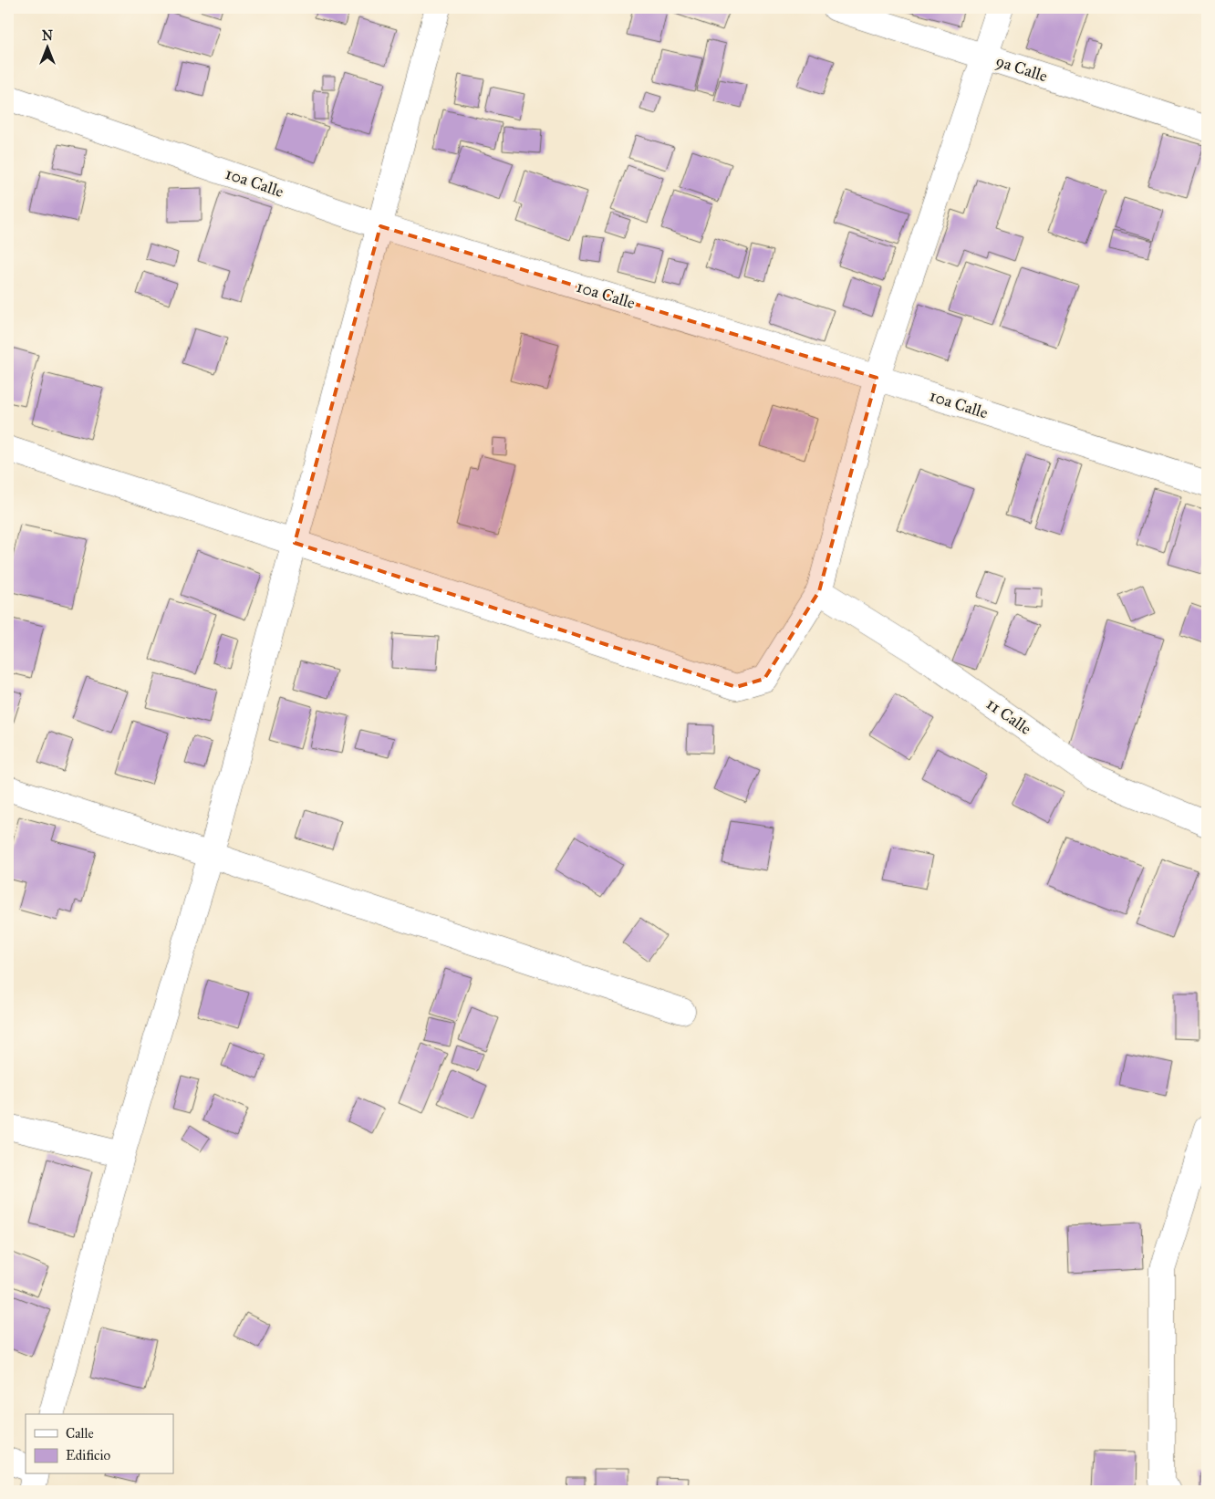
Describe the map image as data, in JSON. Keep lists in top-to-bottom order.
{
  "streets": {
    "street": ["9a Calle", "10a Calle", "11 Calle"]
  },
  "legend": ["Calle", "Edificio"],
  "north": "top"
}
